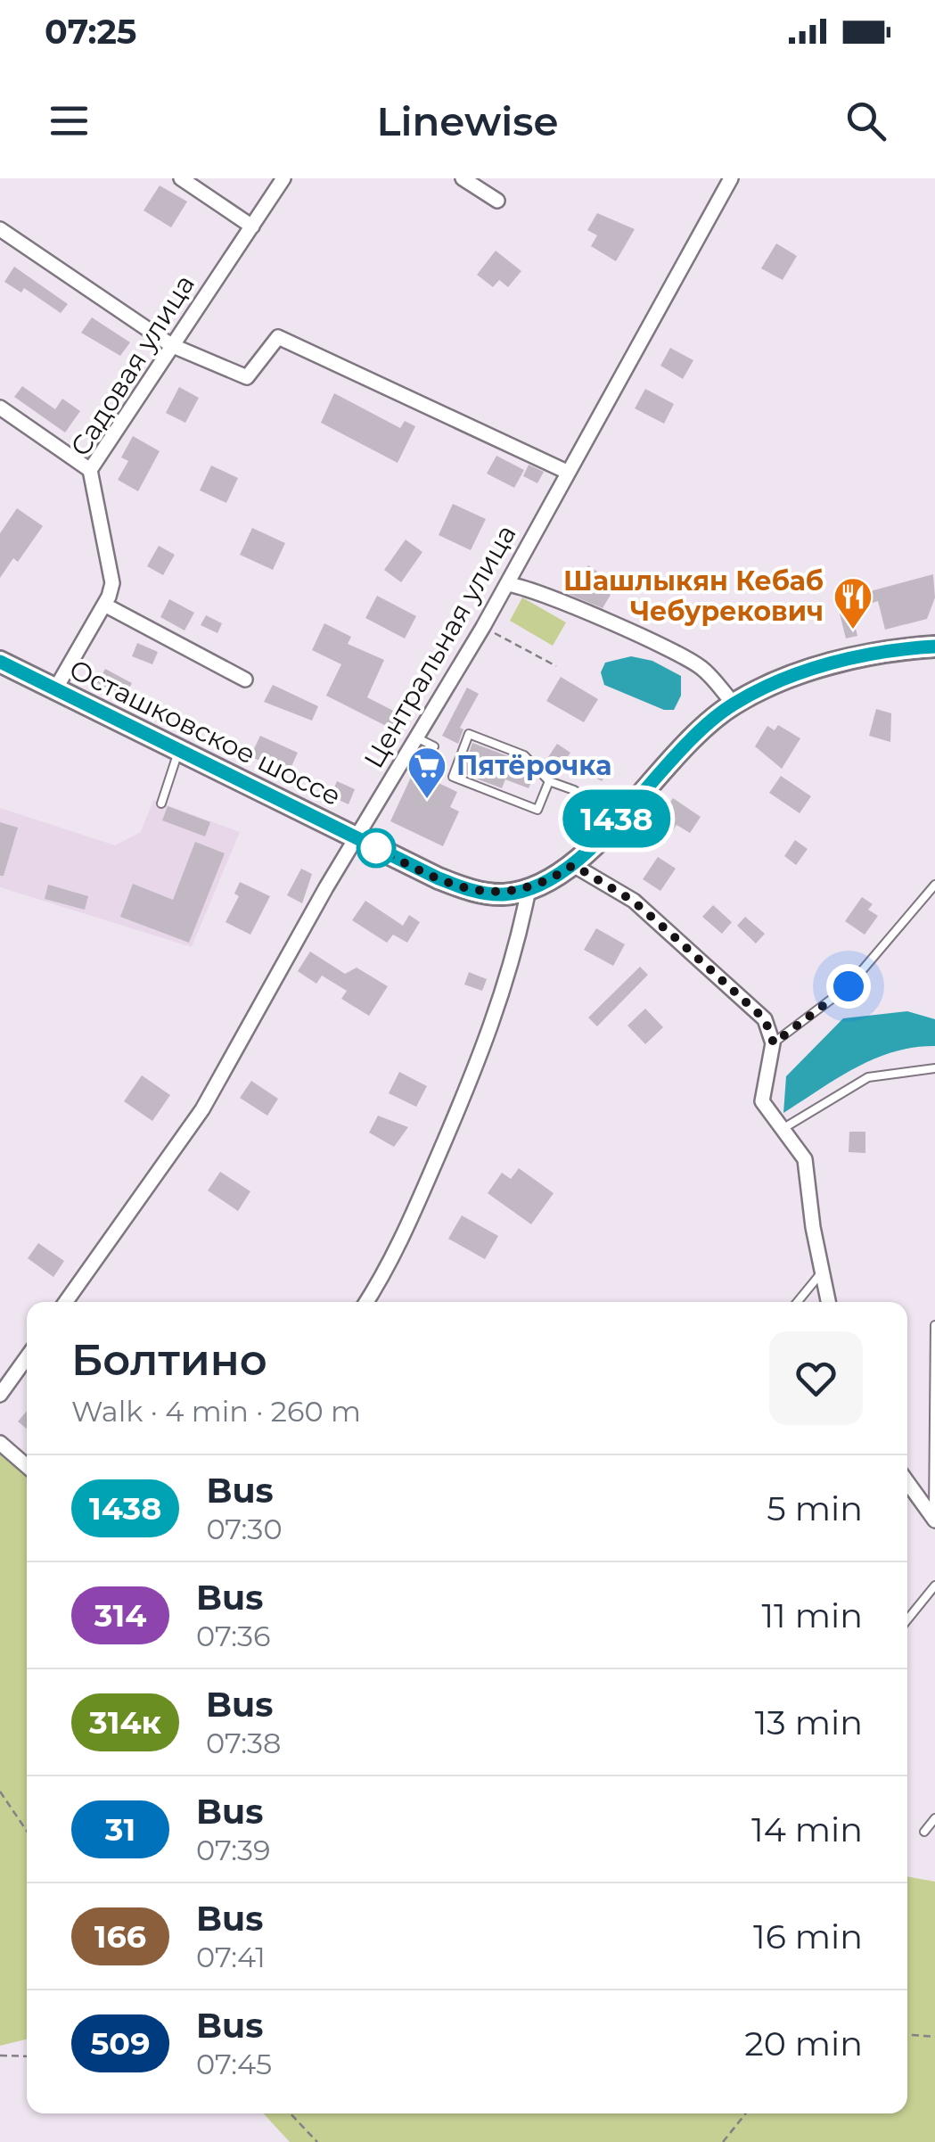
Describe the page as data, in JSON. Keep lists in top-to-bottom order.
{
  "streets": {
    "main road": ["Осташковское шоссе"],
    "street": ["Садовая улица", "Центральная улица"]
  },
  "crossings": [
    ["Садовая улица", "Осташковское шоссе"],
    ["Центральная улица", "Осташковское шоссе"]
  ],
  "places": {
    "restaurant": ["Шашлыкян Кебаб Чебурекович"],
    "supermarket": ["Пятёрочка"]
  },
  "lines": ["bus line 1438"],
  "page": {
    "status": "07:25",
    "header": "Linewise",
    "on_map": "1438",
    "heading": ["Болтино", "Walk · 4 min · 260 m"],
    "list": [
      {
        "mark": "1438",
        "name": "Bus",
        "note": "07:30",
        "value": "5 min"
      },
      {
        "mark": "314",
        "name": "Bus",
        "note": "07:36",
        "value": "11 min"
      },
      {
        "mark": "314к",
        "name": "Bus",
        "note": "07:38",
        "value": "13 min"
      },
      {
        "mark": "31",
        "name": "Bus",
        "note": "07:39",
        "value": "14 min"
      },
      {
        "mark": "166",
        "name": "Bus",
        "note": "07:41",
        "value": "16 min"
      },
      {
        "mark": "509",
        "name": "Bus",
        "note": "07:45",
        "value": "20 min"
      }
    ]
  }
}
